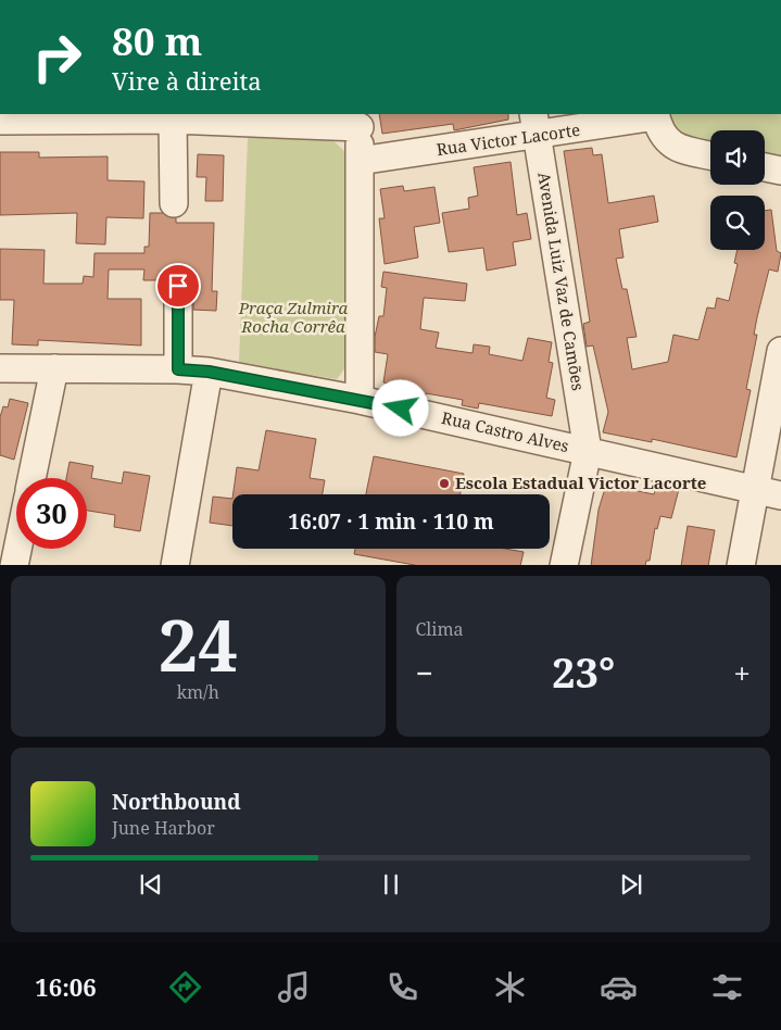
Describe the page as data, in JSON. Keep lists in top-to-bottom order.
{
  "streets": {
    "street": ["Rua Victor Lacorte", "Avenida Luiz Vaz de Camões", "Rua Castro Alves"]
  },
  "crossings": [
    ["Rua Victor Lacorte", "Avenida Luiz Vaz de Camões"],
    ["Avenida Luiz Vaz de Camões", "Rua Castro Alves"]
  ],
  "parks": ["Praça Zulmira Rocha Corrêa"],
  "places": ["Escola Estadual Victor Lacorte"],
  "page": {
    "turn": ["80 m", "Vire à direita"],
    "limit": "30",
    "trip": "16:07 · 1 min · 110 m",
    "tile": [
      ["24", "km/h"],
      "Clima"
    ],
    "heat": ["−", "23°", "+"],
    "song": ["Northbound", "June Harbor"],
    "tabs": "16:06"
  }
}
